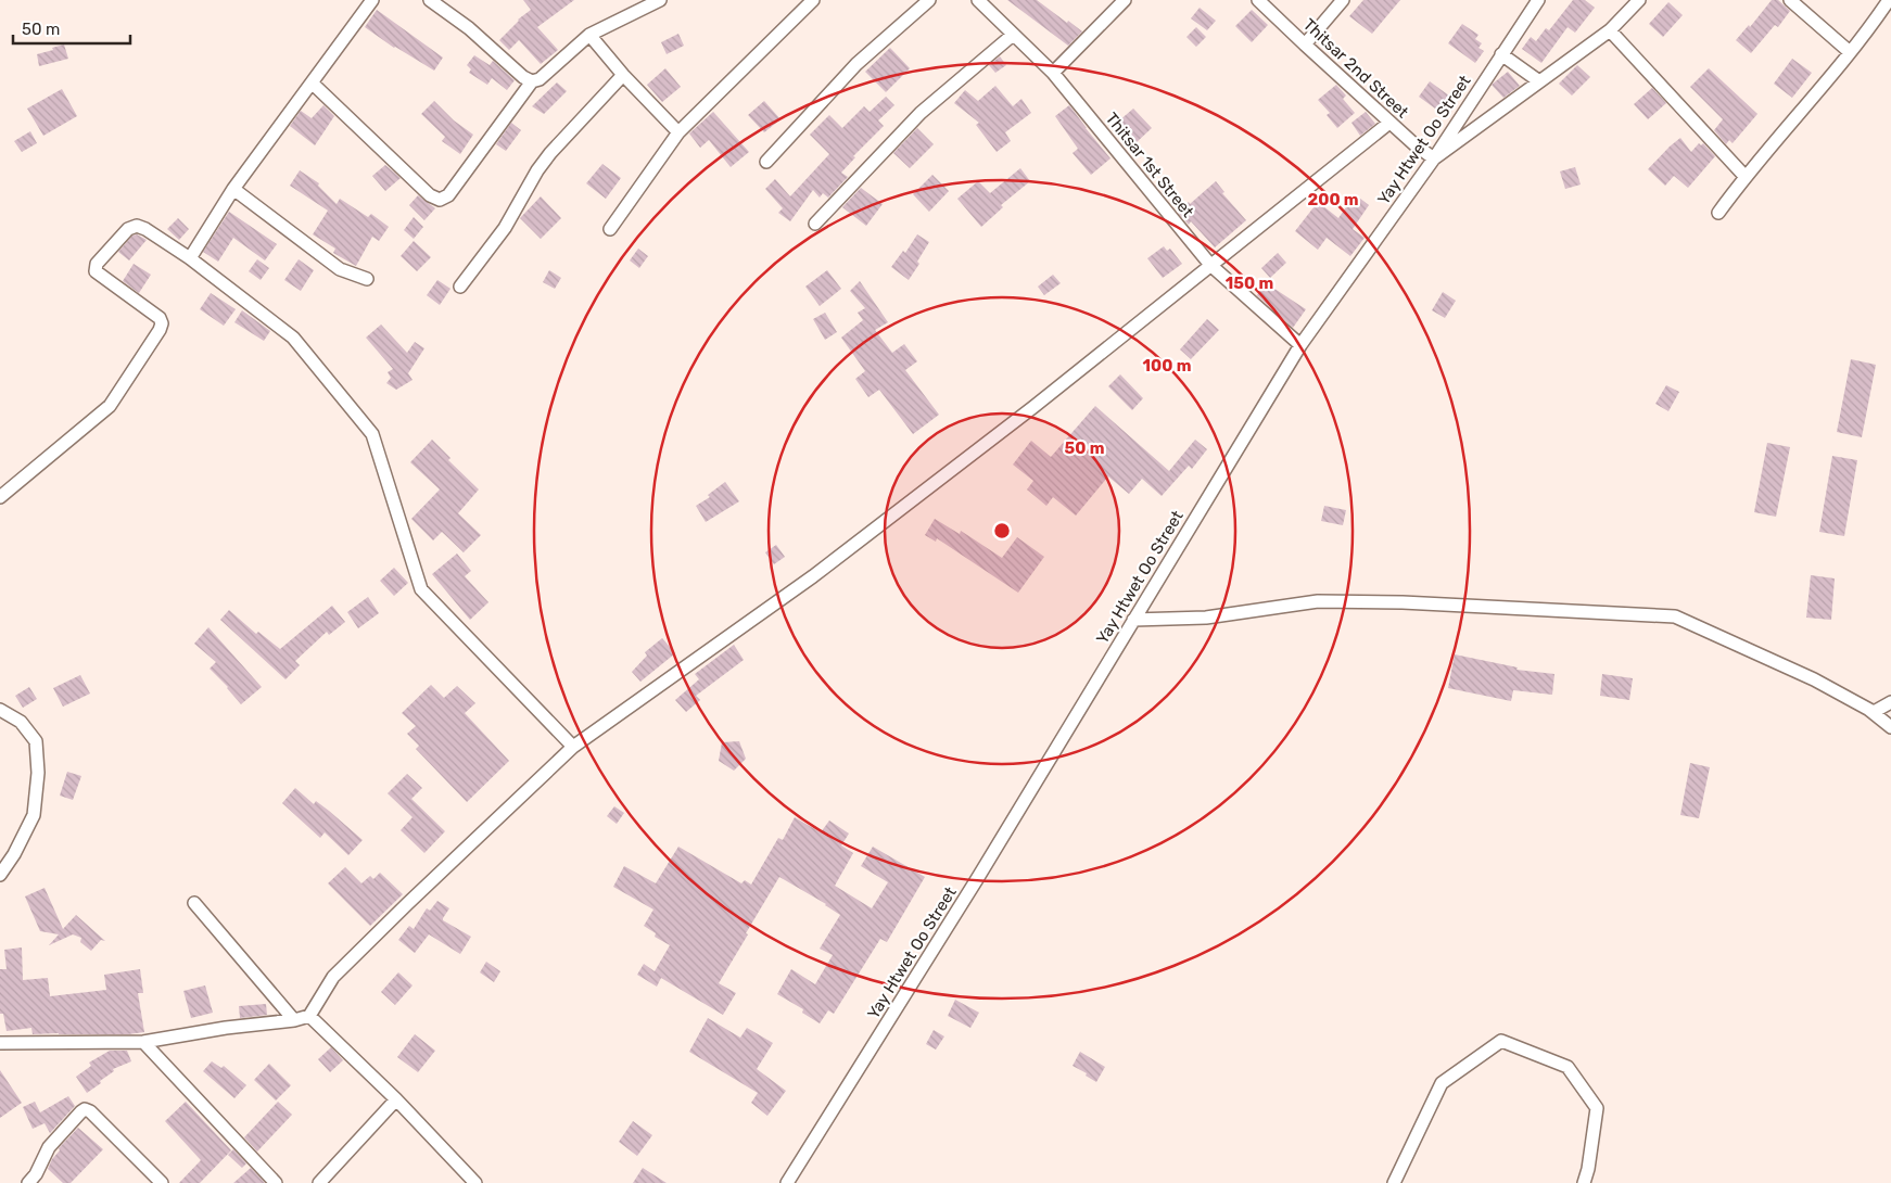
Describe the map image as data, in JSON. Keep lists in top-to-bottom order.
{
  "streets": {
    "street": ["Thitsar 2nd Street", "Yay Htwet Oo Street", "Thitsar 1st Street"]
  },
  "crossings": [
    ["Thitsar 2nd Street", "Yay Htwet Oo Street"],
    ["Yay Htwet Oo Street", "Thitsar 1st Street"]
  ],
  "scale_bar": "50 m",
  "rings": [
    "200 m",
    "150 m",
    "100 m",
    "50 m"
  ]
}
